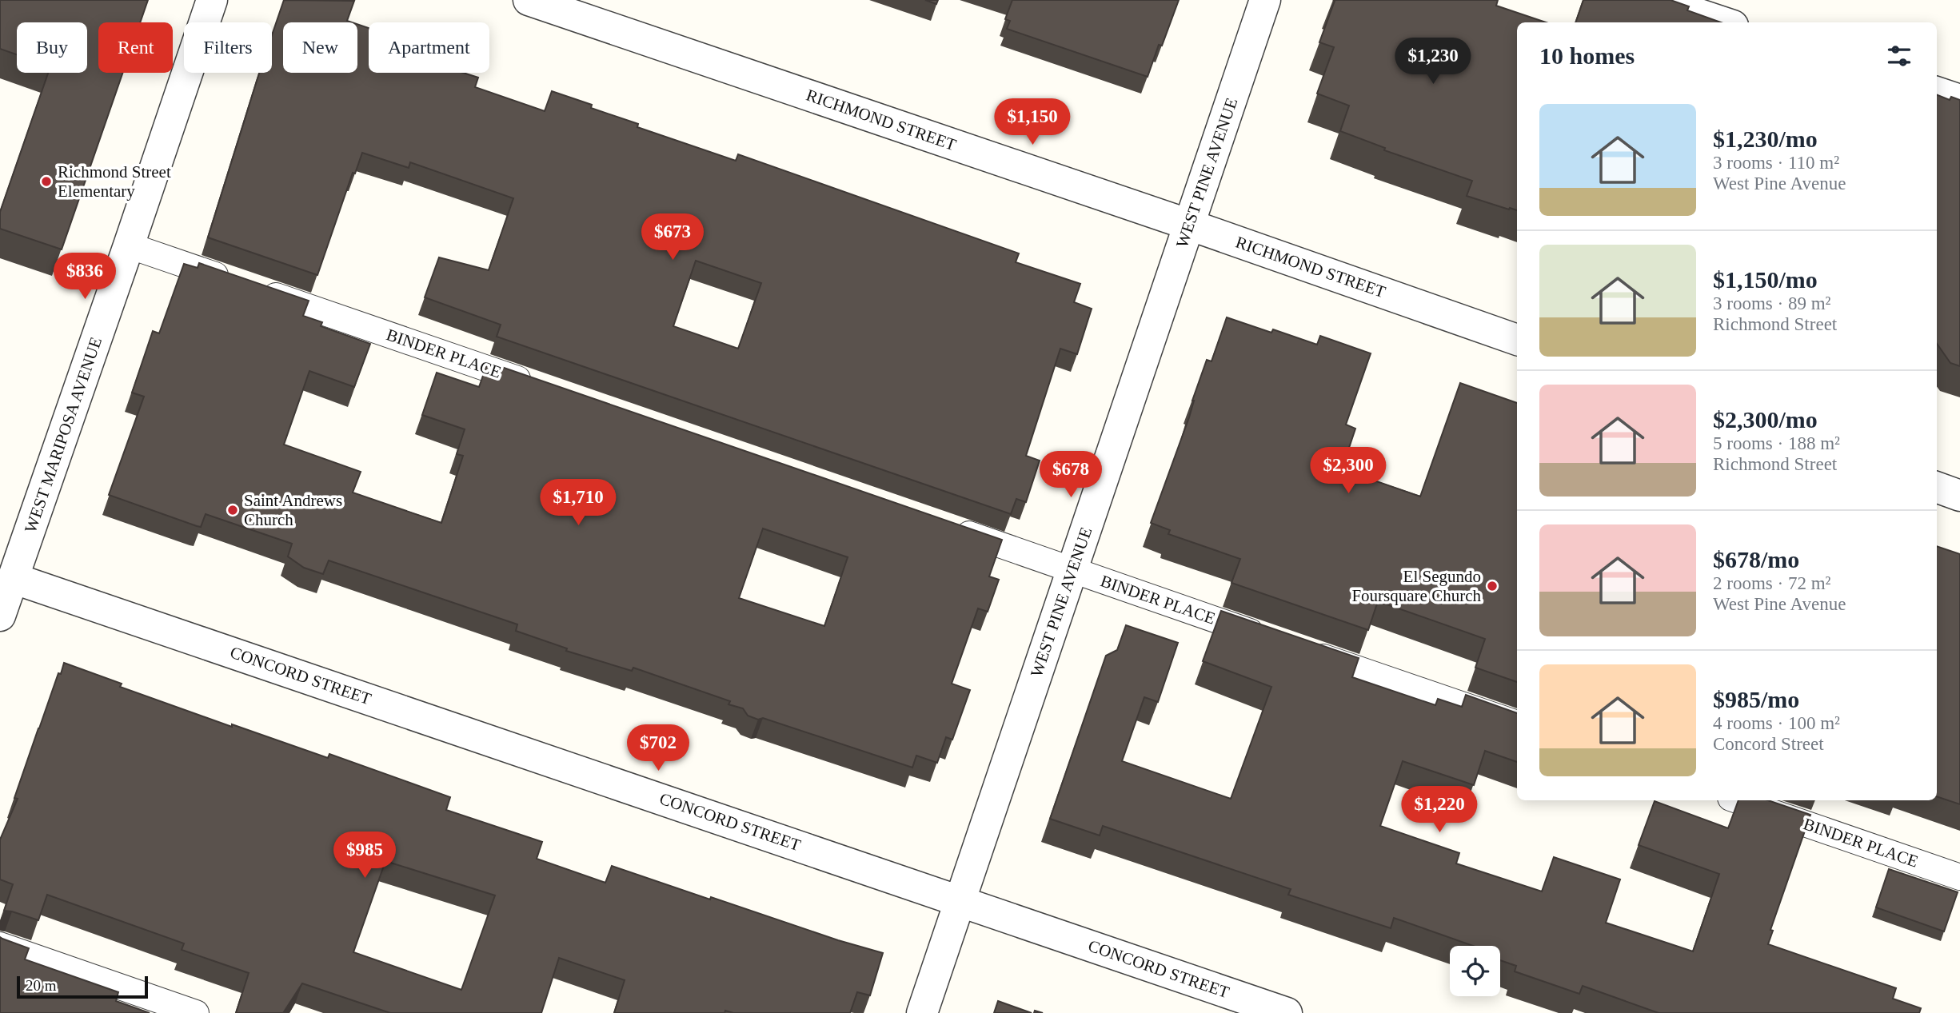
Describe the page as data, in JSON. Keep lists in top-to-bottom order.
{
  "streets": {
    "street": [
      "RICHMOND STREET",
      "WEST PINE AVENUE",
      "WEST MARIPOSA AVENUE",
      "CONCORD STREET"
    ],
    "lane": ["BINDER PLACE"]
  },
  "crossings": [
    ["RICHMOND STREET", "WEST PINE AVENUE"],
    ["WEST PINE AVENUE", "BINDER PLACE"],
    ["WEST PINE AVENUE", "CONCORD STREET"],
    ["BINDER PLACE", "WEST MARIPOSA AVENUE"],
    ["WEST MARIPOSA AVENUE", "CONCORD STREET"]
  ],
  "places": ["Richmond Street Elementary", "Saint Andrews Church", "El Segundo Foursquare Church"],
  "scale_bar": "20 m",
  "page": {
    "chip": [
      "Buy",
      "Rent",
      "Filters",
      "New",
      "Apartment"
    ],
    "heading": "10 homes",
    "price": [
      "$1,230",
      "$1,150",
      "$673",
      "$836",
      "$2,300",
      "$678",
      "$1,710",
      "$702",
      "$1,220",
      "$985"
    ],
    "list": [
      {
        "name": "$1,230/mo",
        "note": "3 rooms · 110 m² · West Pine Avenue"
      },
      {
        "name": "$1,150/mo",
        "note": "3 rooms · 89 m² · Richmond Street"
      },
      {
        "name": "$2,300/mo",
        "note": "5 rooms · 188 m² · Richmond Street"
      },
      {
        "name": "$678/mo",
        "note": "2 rooms · 72 m² · West Pine Avenue"
      },
      {
        "name": "$985/mo",
        "note": "4 rooms · 100 m² · Concord Street"
      }
    ],
    "scale": "20 m"
  }
}
